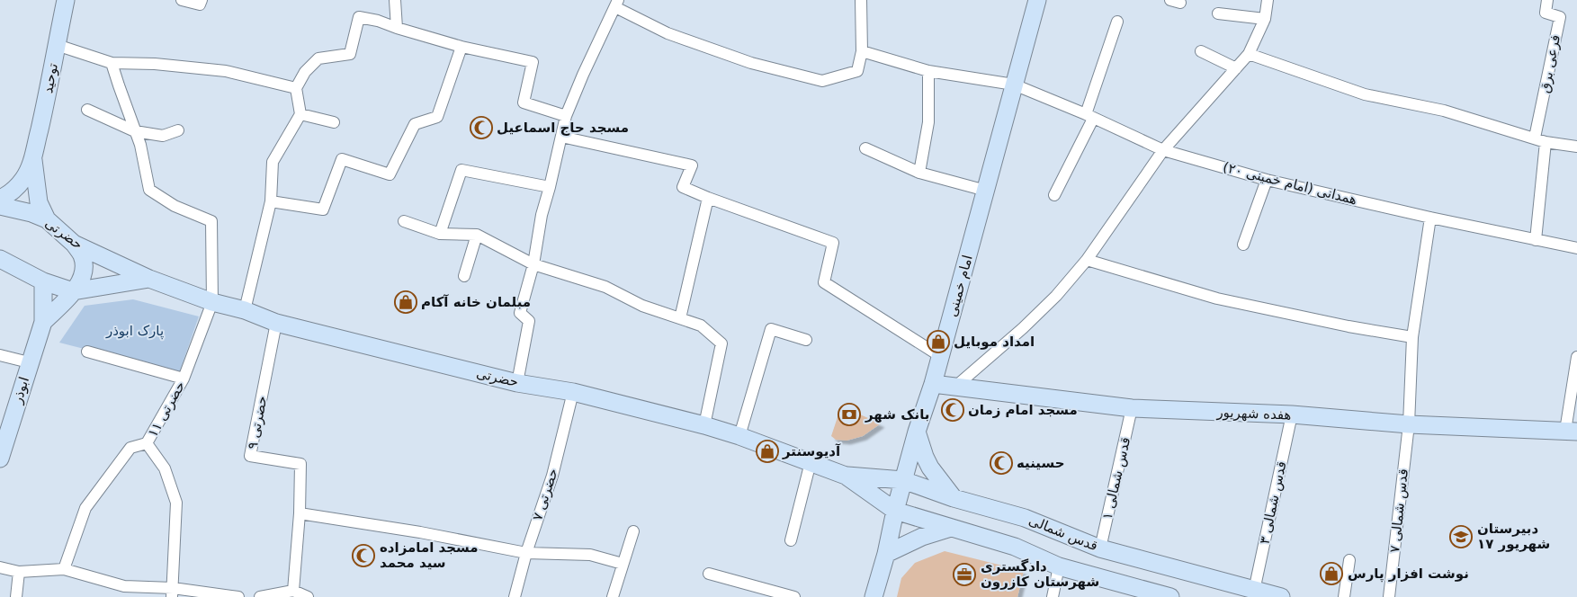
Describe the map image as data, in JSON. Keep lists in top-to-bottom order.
{
  "streets": {
    "main road": [
      "توحید",
      "حضرتی",
      "امام خمینی",
      "ابوذر",
      "هفده شهریور",
      "قدس شمالی"
    ],
    "street": [
      "فرعی برق",
      "همدانی (امام خمینی ۲۰)",
      "حضرتی ۱۱",
      "حضرتی ۹",
      "قدس شمالی ۱",
      "حضرتی ۷",
      "۳ قدس شمالی",
      "۷ قدس شمالی"
    ]
  },
  "crossings": [
    ["توحید", "حضرتی"],
    ["همدانی (امام خمینی ۲۰)", "امام خمینی"],
    ["همدانی (امام خمینی ۲۰)", "۷ قدس شمالی"],
    ["حضرتی", "حضرتی ۱۱"],
    ["حضرتی", "حضرتی ۹"],
    ["حضرتی", "حضرتی ۷"],
    ["حضرتی", "قدس شمالی"],
    ["امام خمینی", "هفده شهریور"],
    ["امام خمینی", "قدس شمالی"],
    ["هفده شهریور", "قدس شمالی ۱"],
    ["هفده شهریور", "۳ قدس شمالی"],
    ["هفده شهریور", "۷ قدس شمالی"],
    ["قدس شمالی ۱", "قدس شمالی"],
    ["۳ قدس شمالی", "قدس شمالی"]
  ],
  "parks": ["پارک ابوذر"],
  "places": {
    "mosque": [
      "مسجد حاج اسماعیل",
      "مسجد امام زمان",
      "حسینیه",
      "مسجد امامزاده سید محمد"
    ],
    "shop": [
      "مبلمان خانه آکام",
      "امداد موبایل",
      "آدیوسنتر",
      "نوشت افزار پارس"
    ],
    "bank": ["بانک شهر"],
    "school or university": ["دبیرستان ۱۷ شهریور"],
    "office": ["دادگستری شهرستان کازرون"]
  }
}
